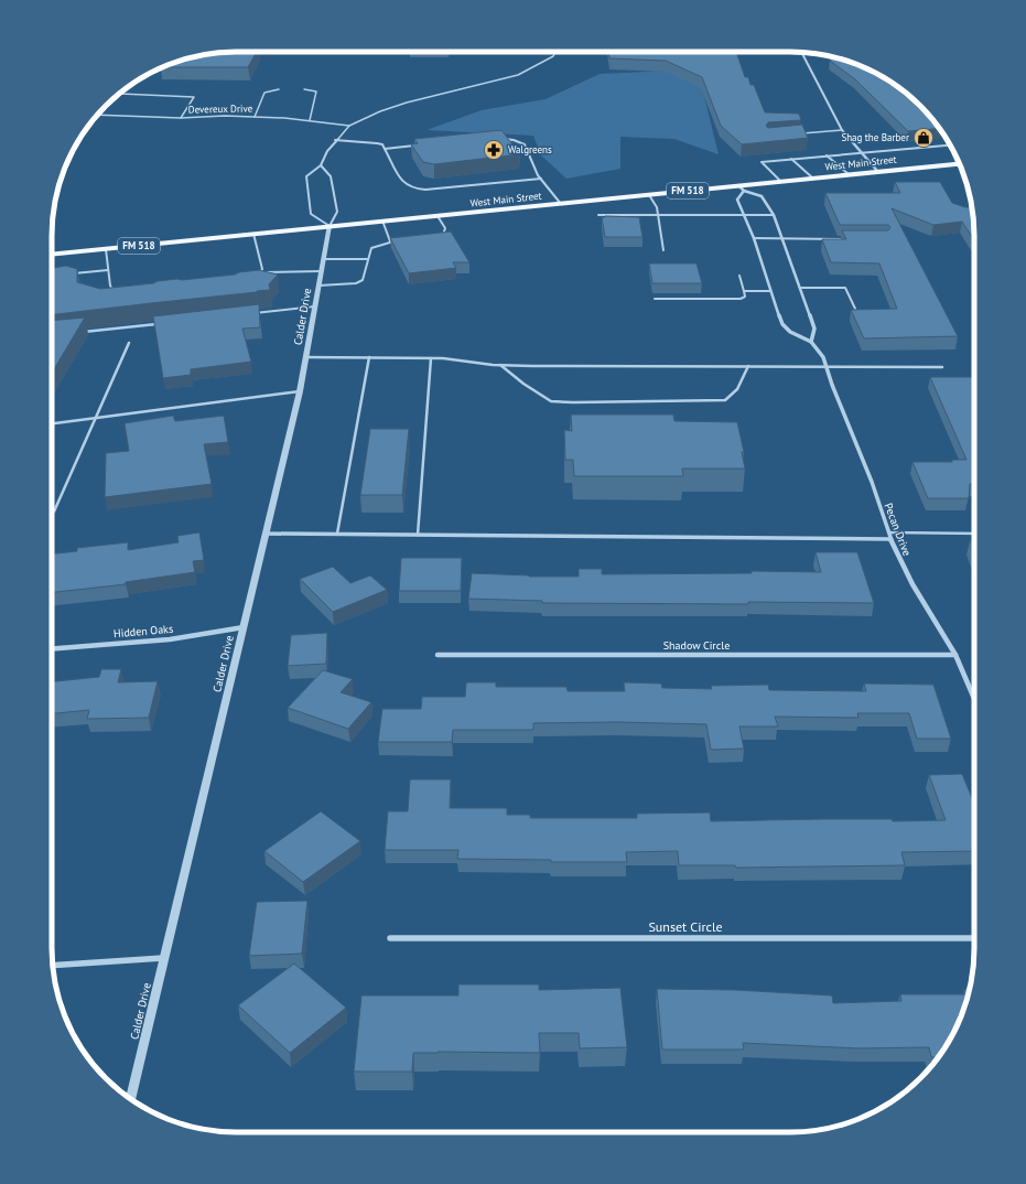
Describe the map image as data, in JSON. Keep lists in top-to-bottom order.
{
  "streets": {
    "main road": ["West Main Street", "FM 518"],
    "street": [
      "Calder Drive",
      "Pecan Drive",
      "Hidden Oaks",
      "Shadow Circle",
      "Sunset Circle"
    ],
    "lane": ["Devereux Drive"]
  },
  "crossings": [
    ["West Main Street", "Calder Drive"],
    ["West Main Street", "Pecan Drive"],
    ["Calder Drive", "Hidden Oaks"],
    ["Pecan Drive", "Shadow Circle"]
  ],
  "places": {
    "shop": ["Shag the Barber"],
    "pharmacy": ["Walgreens"]
  }
}
